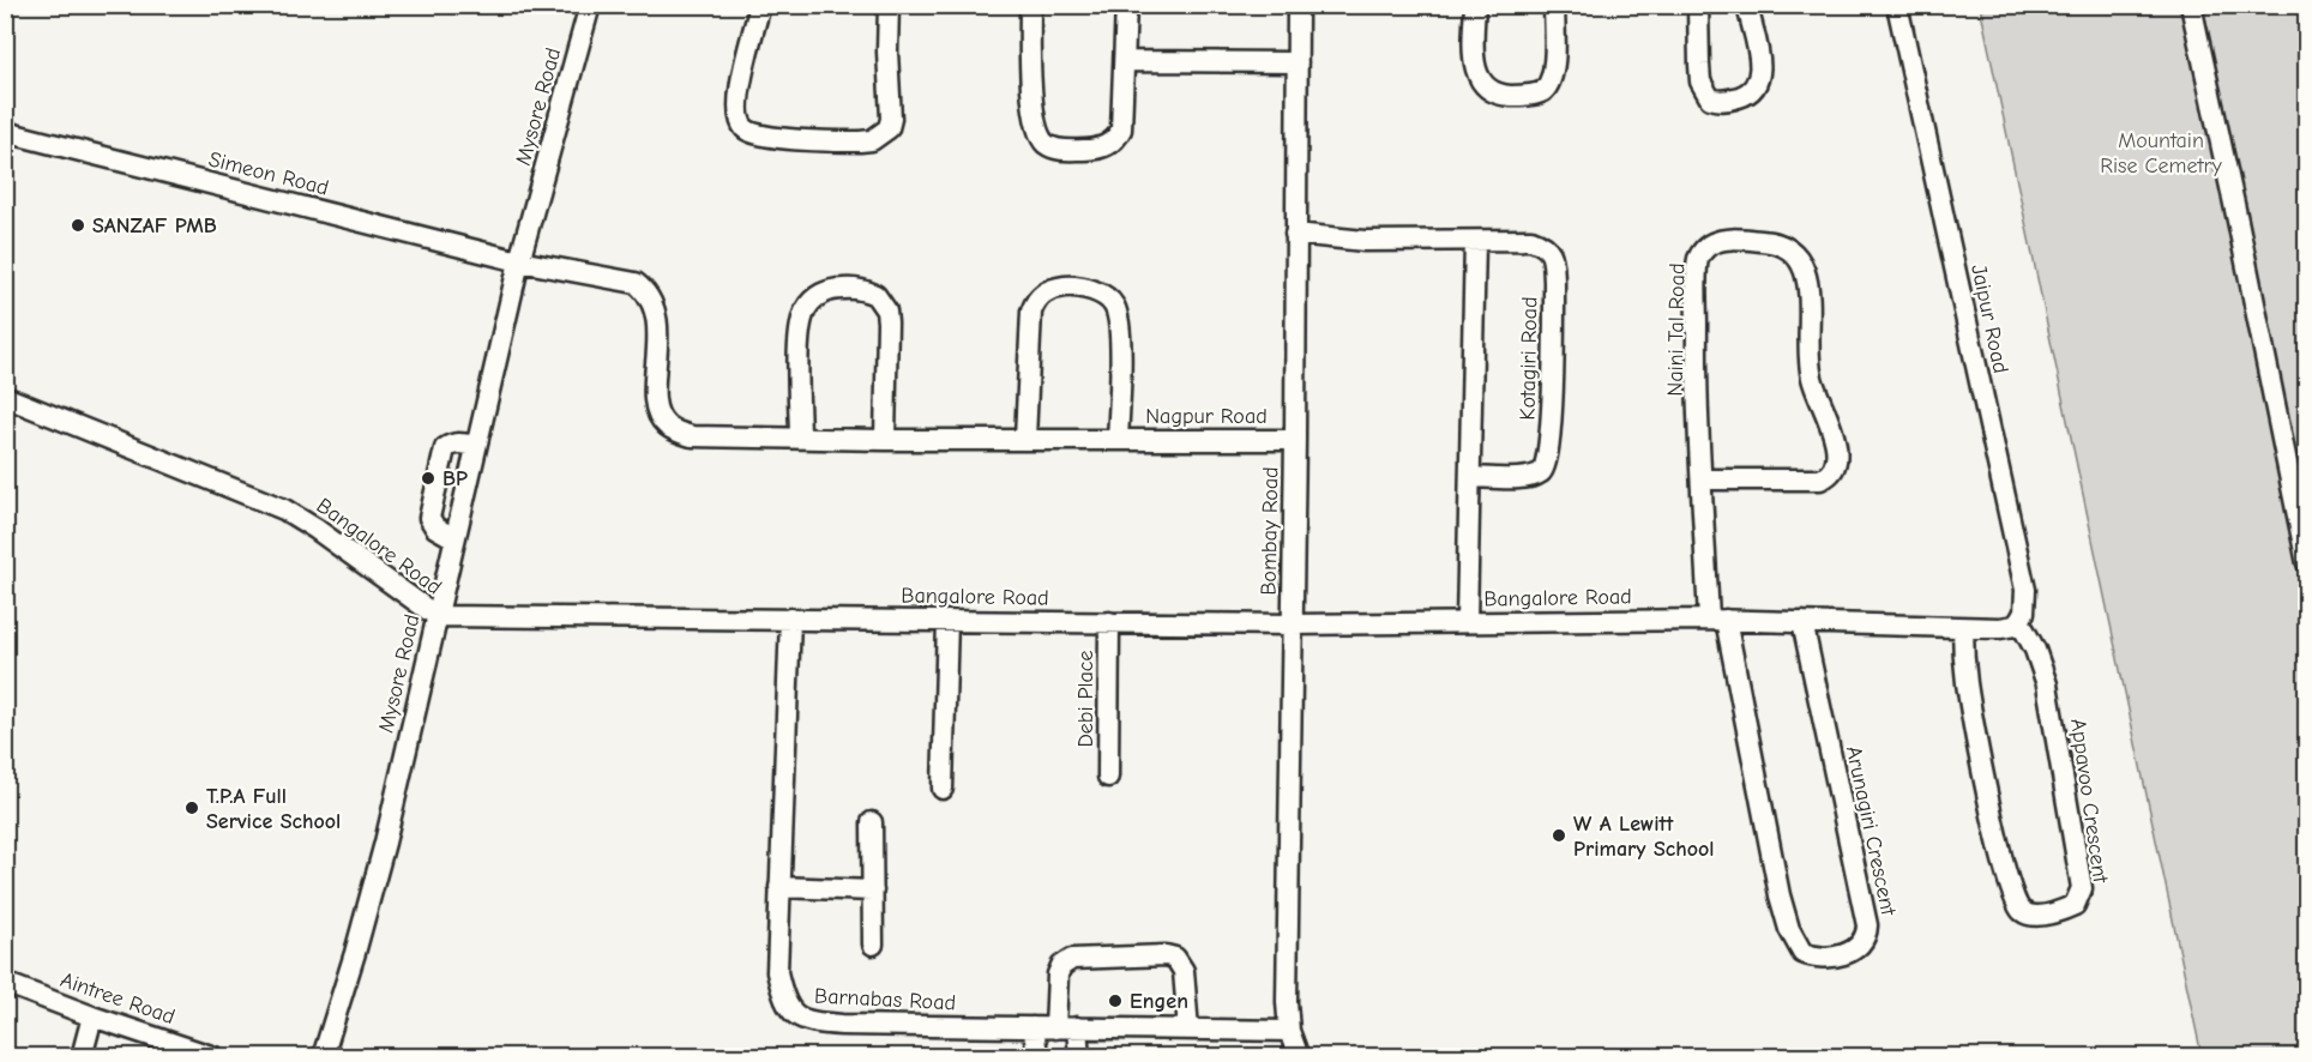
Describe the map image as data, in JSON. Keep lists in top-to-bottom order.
{
  "streets": {
    "street": [
      "Mysore Road",
      "Simeon Road",
      "Jaipur Road",
      "Naini Tal Road",
      "Kotagiri Road",
      "Nagpur Road",
      "Bombay Road",
      "Bangalore Road",
      "Debi Place",
      "Appavoo Crescent",
      "Arunagiri Crescent",
      "Aintree Road",
      "Barnabas Road"
    ]
  },
  "crossings": [
    ["Mysore Road", "Simeon Road"],
    ["Mysore Road", "Nagpur Road"],
    ["Mysore Road", "Bangalore Road"],
    ["Simeon Road", "Nagpur Road"],
    ["Jaipur Road", "Bangalore Road"],
    ["Jaipur Road", "Appavoo Crescent"],
    ["Naini Tal Road", "Bangalore Road"],
    ["Naini Tal Road", "Arunagiri Crescent"],
    ["Kotagiri Road", "Bombay Road"],
    ["Nagpur Road", "Bombay Road"],
    ["Bombay Road", "Bangalore Road"],
    ["Bombay Road", "Barnabas Road"],
    ["Bangalore Road", "Debi Place"],
    ["Bangalore Road", "Appavoo Crescent"],
    ["Bangalore Road", "Arunagiri Crescent"],
    ["Bangalore Road", "Barnabas Road"]
  ],
  "parks": ["Mountain Rise Cemetry"],
  "places": [
    "SANZAF PMB",
    "BP",
    "T.P.A Full Service School",
    "W A Lewitt Primary School",
    "Engen"
  ]
}
